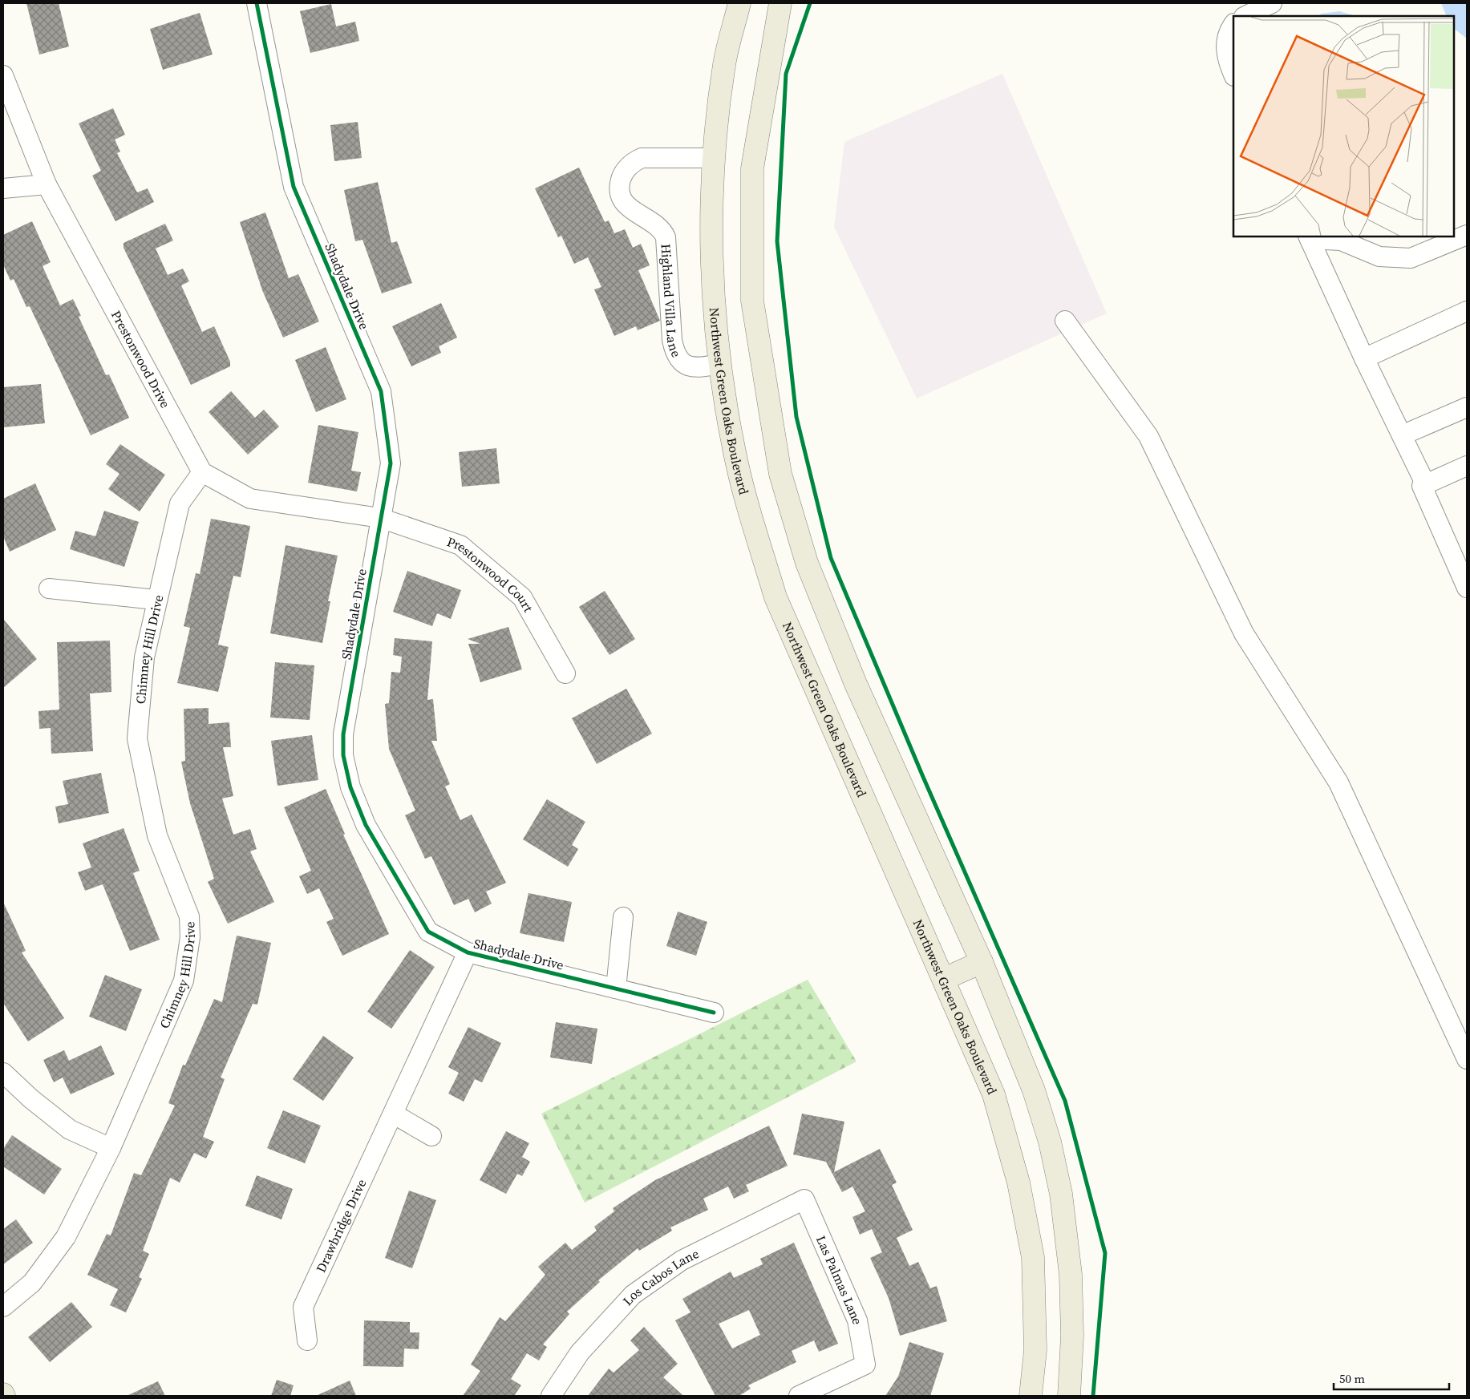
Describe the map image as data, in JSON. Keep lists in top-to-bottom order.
{
  "streets": {
    "main road": ["Northwest Green Oaks Boulevard"],
    "street": [
      "Shadydale Drive",
      "Highland Villa Lane",
      "Prestonwood Drive",
      "Prestonwood Court",
      "Chimney Hill Drive",
      "Drawbridge Drive",
      "Los Cabos Lane",
      "Las Palmas Lane"
    ]
  },
  "crossings": [
    ["Shadydale Drive", "Prestonwood Court"],
    ["Shadydale Drive", "Drawbridge Drive"],
    ["Highland Villa Lane", "Northwest Green Oaks Boulevard"],
    ["Prestonwood Drive", "Chimney Hill Drive"],
    ["Los Cabos Lane", "Las Palmas Lane"]
  ],
  "scale_bar": "50 m"
}
